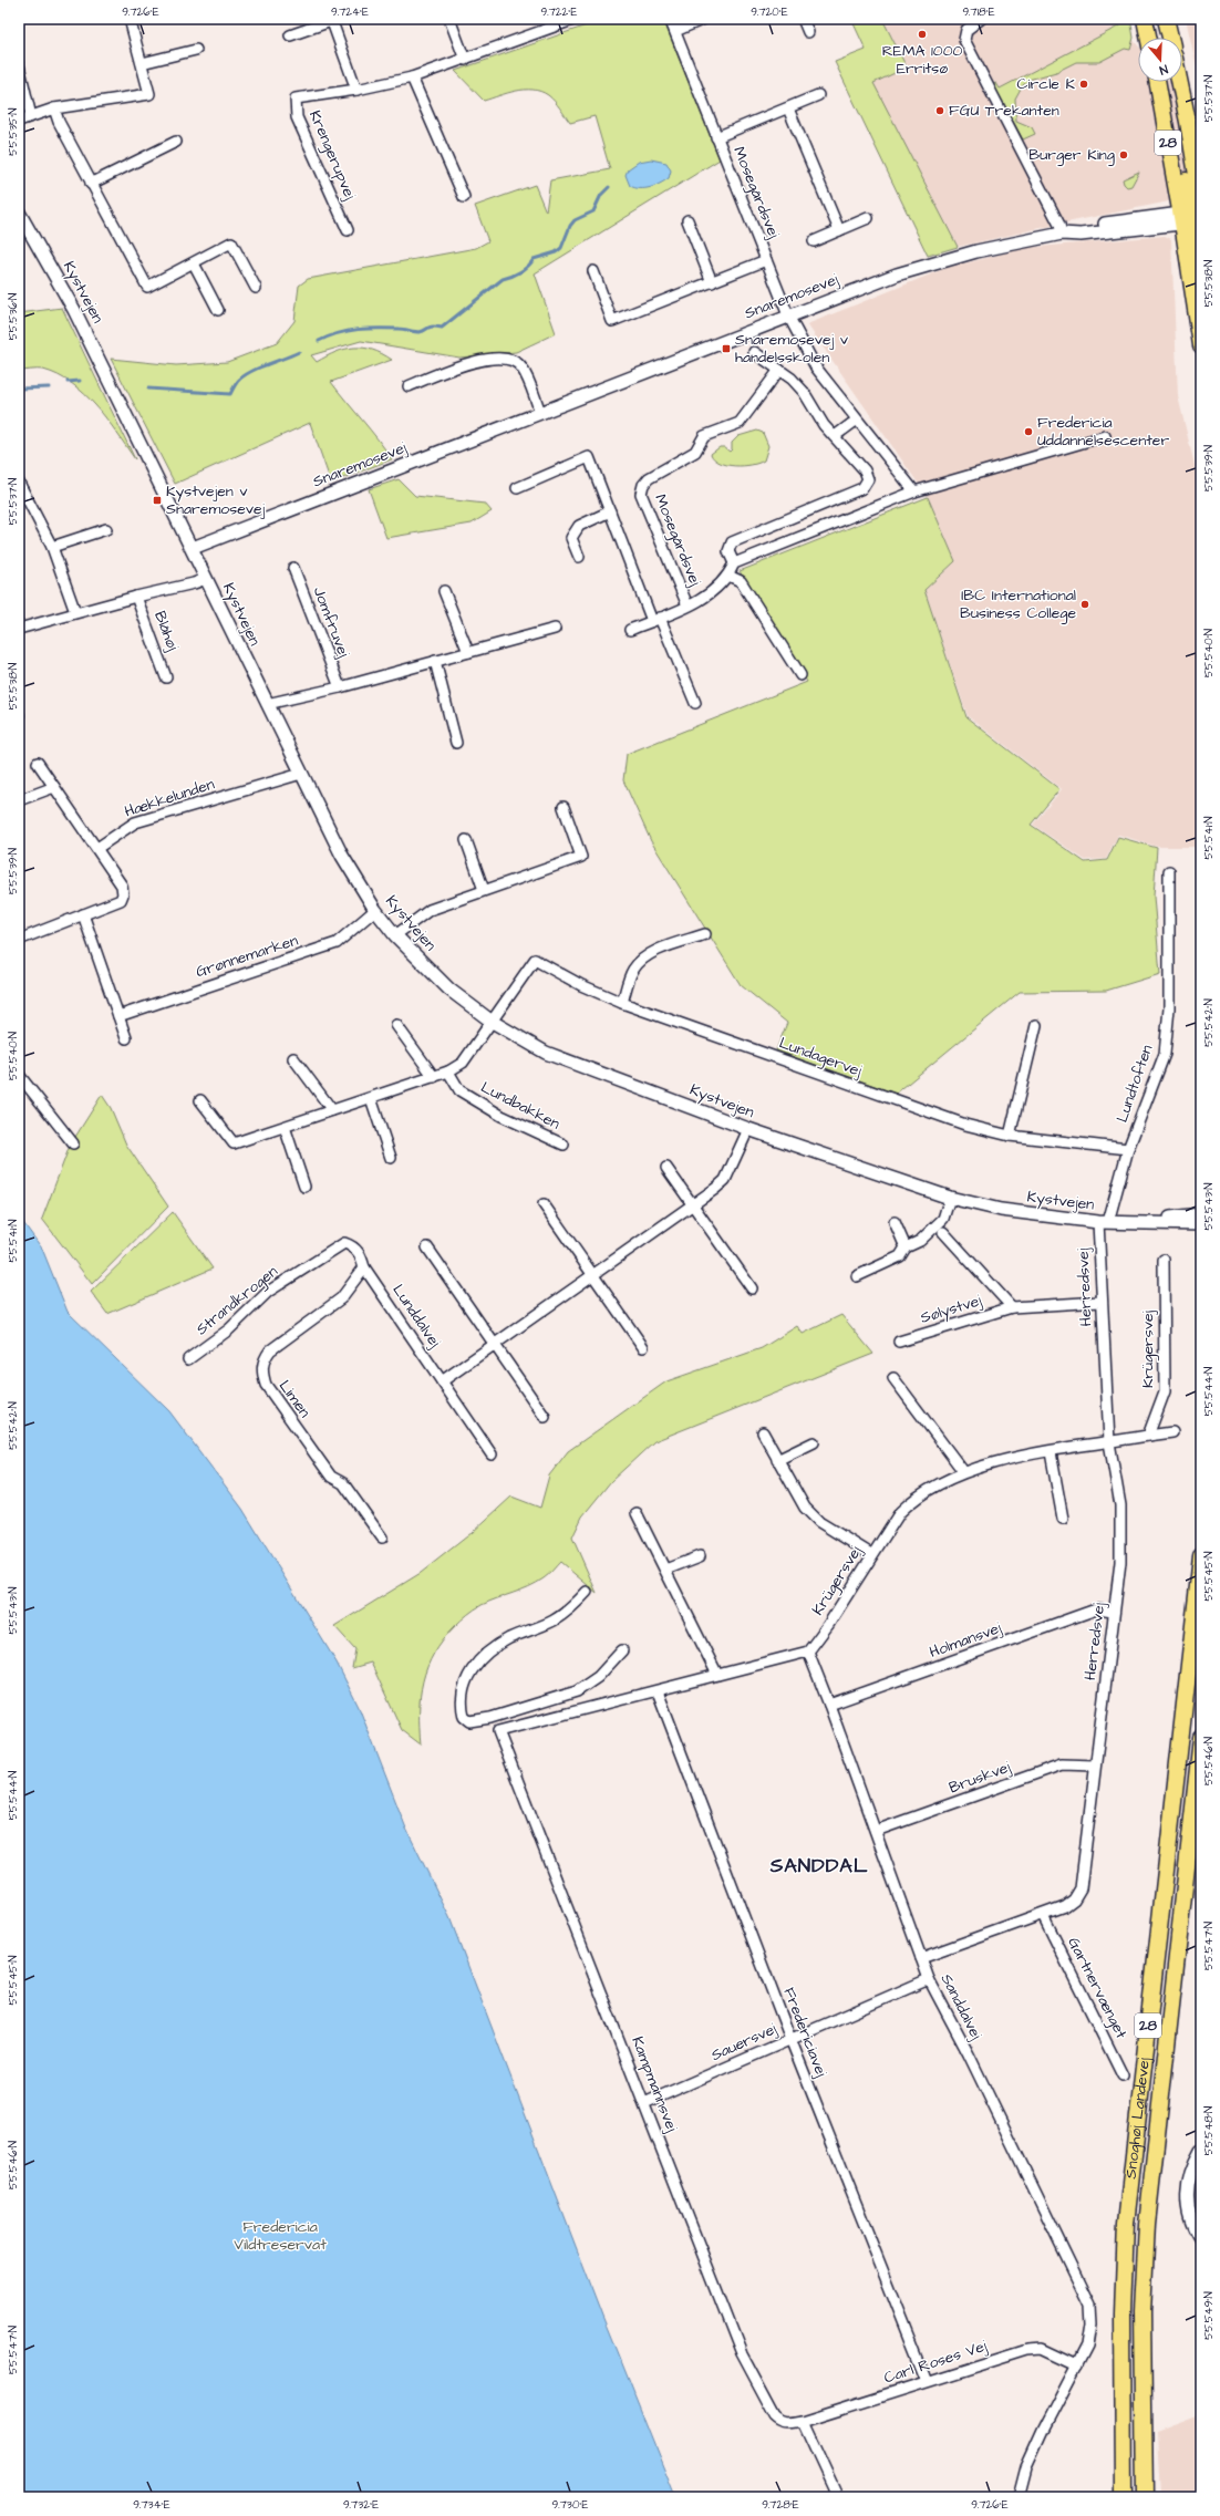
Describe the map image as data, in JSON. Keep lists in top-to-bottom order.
{
  "streets": {
    "main road": ["28", "Snoghøj Landevej"],
    "street": [
      "Krengerupvej",
      "Mosegårdsvej",
      "Kystvejen",
      "Snaremosevej",
      "Jomfruvej",
      "Blåhøj",
      "Hækkelunden",
      "Grønnemarken",
      "Lundagervej",
      "Lundtoften",
      "Lundbakken",
      "Herredsvej",
      "Strandkrogen",
      "Sølystvej",
      "Lunddalvej",
      "Krügersvej",
      "Limen",
      "Holmansvej",
      "Bruskvej",
      "Gartnervænget",
      "Sanddalvej",
      "Fredericiavej",
      "Sauersvej",
      "Kampmannsvej",
      "Carl Roses Vej"
    ]
  },
  "crossings": [
    ["28", "Snaremosevej"],
    ["Mosegårdsvej", "Snaremosevej"],
    ["Kystvejen", "Snaremosevej"],
    ["Kystvejen", "Blåhøj"],
    ["Kystvejen", "Hækkelunden"],
    ["Kystvejen", "Grønnemarken"],
    ["Kystvejen", "Lundagervej"],
    ["Kystvejen", "Lundtoften"],
    ["Kystvejen", "Herredsvej"],
    ["Lundagervej", "Lundtoften"],
    ["Lundtoften", "Herredsvej"],
    ["Herredsvej", "Sølystvej"],
    ["Herredsvej", "Krügersvej"],
    ["Herredsvej", "Holmansvej"],
    ["Herredsvej", "Bruskvej"],
    ["Herredsvej", "Gartnervænget"],
    ["Herredsvej", "Sanddalvej"],
    ["Strandkrogen", "Lunddalvej"],
    ["Strandkrogen", "Limen"],
    ["Lunddalvej", "Limen"],
    ["Krügersvej", "Sanddalvej"],
    ["Holmansvej", "Sanddalvej"],
    ["Bruskvej", "Sanddalvej"],
    ["Sanddalvej", "Sauersvej"],
    ["Sanddalvej", "Carl Roses Vej"],
    ["Fredericiavej", "Sauersvej"],
    ["Fredericiavej", "Carl Roses Vej"],
    ["Sauersvej", "Kampmannsvej"],
    ["Kampmannsvej", "Carl Roses Vej"]
  ],
  "districts": ["SANDDAL"],
  "parks": ["Fredericia Vildtreservat"],
  "places": {
    "other": [
      "REMA 1000 Erritsø",
      "Circle K",
      "FGU Trekanten",
      "Burger King",
      "Fredericia Uddannelsescenter",
      "IBC International Business College"
    ],
    "transit": ["Snaremosevej v handelsskolen", "Kystvejen v Snaremosevej"]
  },
  "north": "bottom",
  "coordinates": [
    "9.726°E",
    "9.724°E",
    "9.722°E",
    "9.720°E",
    "9.718°E",
    "55.537°N",
    "55.535°N",
    "55.538°N",
    "55.536°N",
    "55.539°N",
    "55.540°N",
    "55.541°N",
    "55.542°N",
    "55.543°N",
    "55.544°N",
    "55.545°N",
    "55.546°N",
    "55.547°N",
    "55.548°N",
    "55.549°N",
    "9.734°E",
    "9.732°E",
    "9.730°E",
    "9.728°E"
  ]
}
